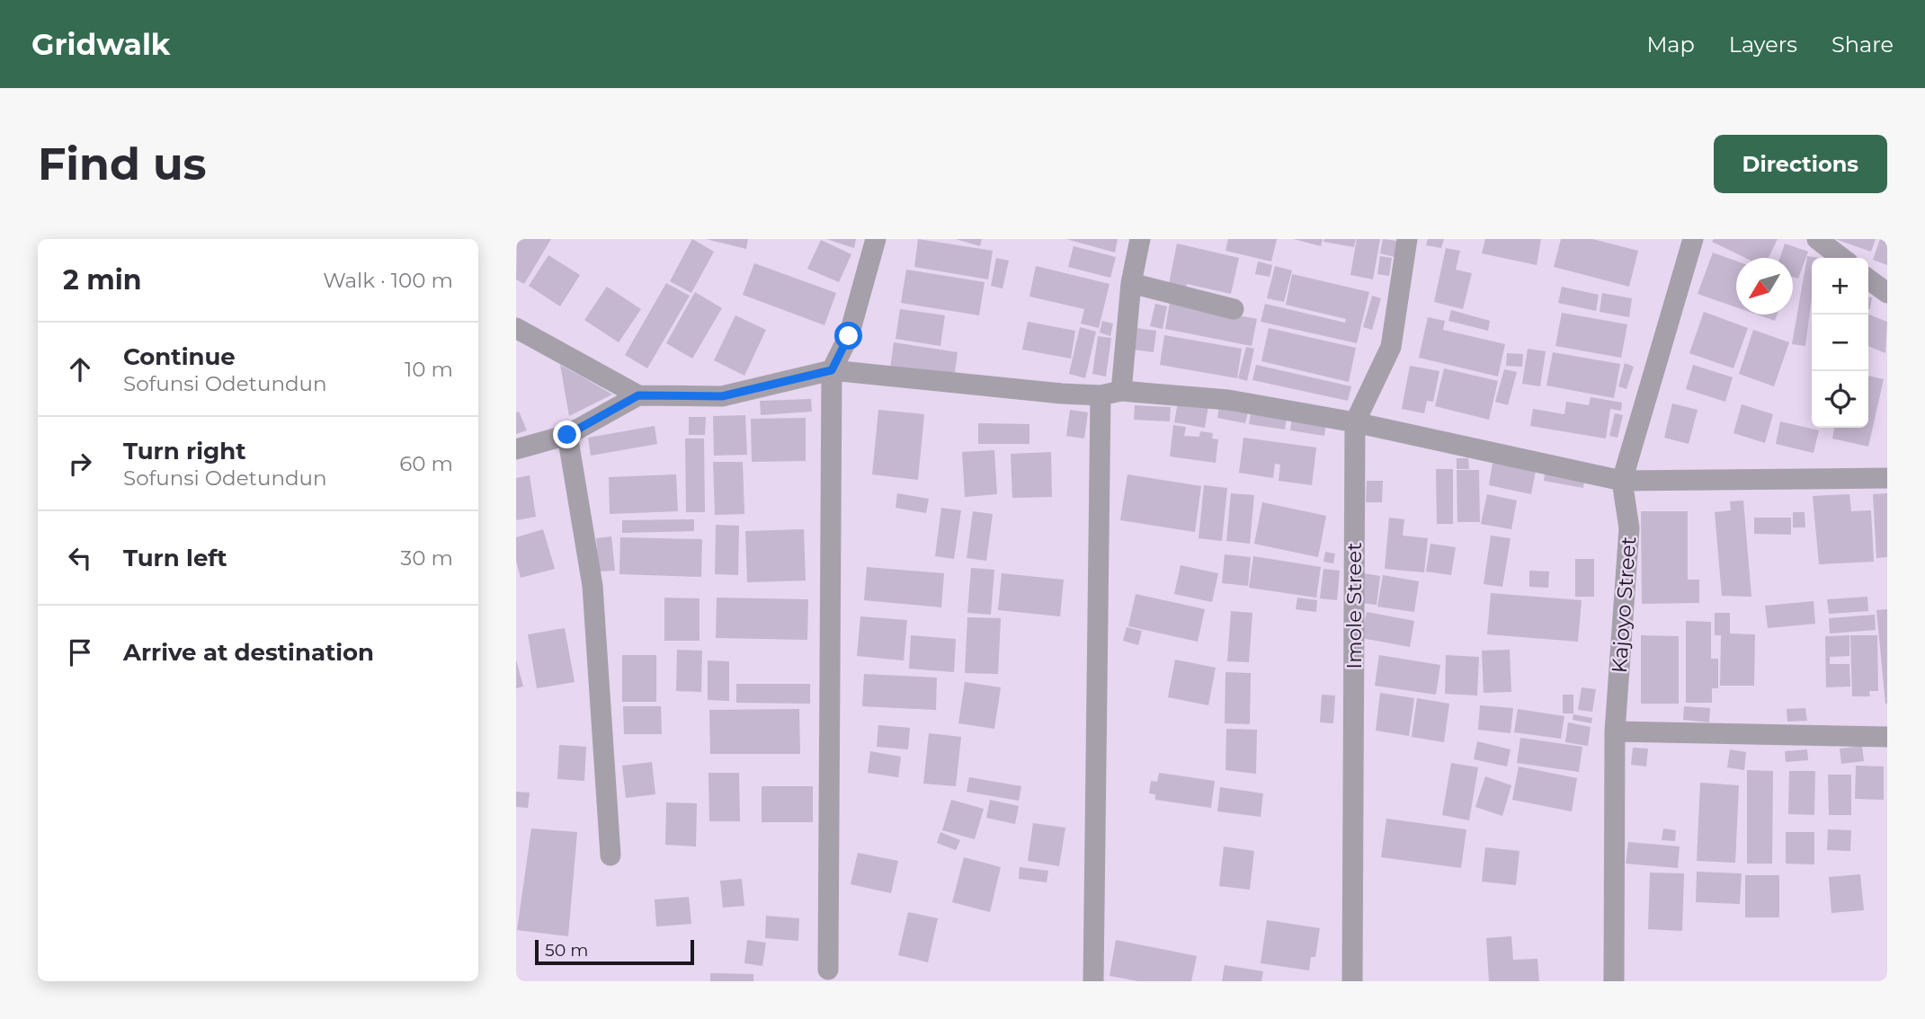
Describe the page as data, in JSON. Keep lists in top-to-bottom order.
{
  "streets": {
    "street": ["Kajoyo Street", "Imole Street"]
  },
  "scale_bar": "50 m",
  "north": "bottom left",
  "page": {
    "header": "Gridwalk",
    "nav": ["Map", "Layers", "Share"],
    "buttons": "Directions",
    "title": "Find us",
    "heading": ["2 min", "Walk · 100 m"],
    "map_buttons": ["+", "−"],
    "list": [
      ["Continue", "Sofunsi Odetundun", "10 m"],
      ["Turn right", "Sofunsi Odetundun", "60 m"],
      ["Turn left", "30 m"],
      "Arrive at destination"
    ],
    "scale": "50 m"
  }
}
